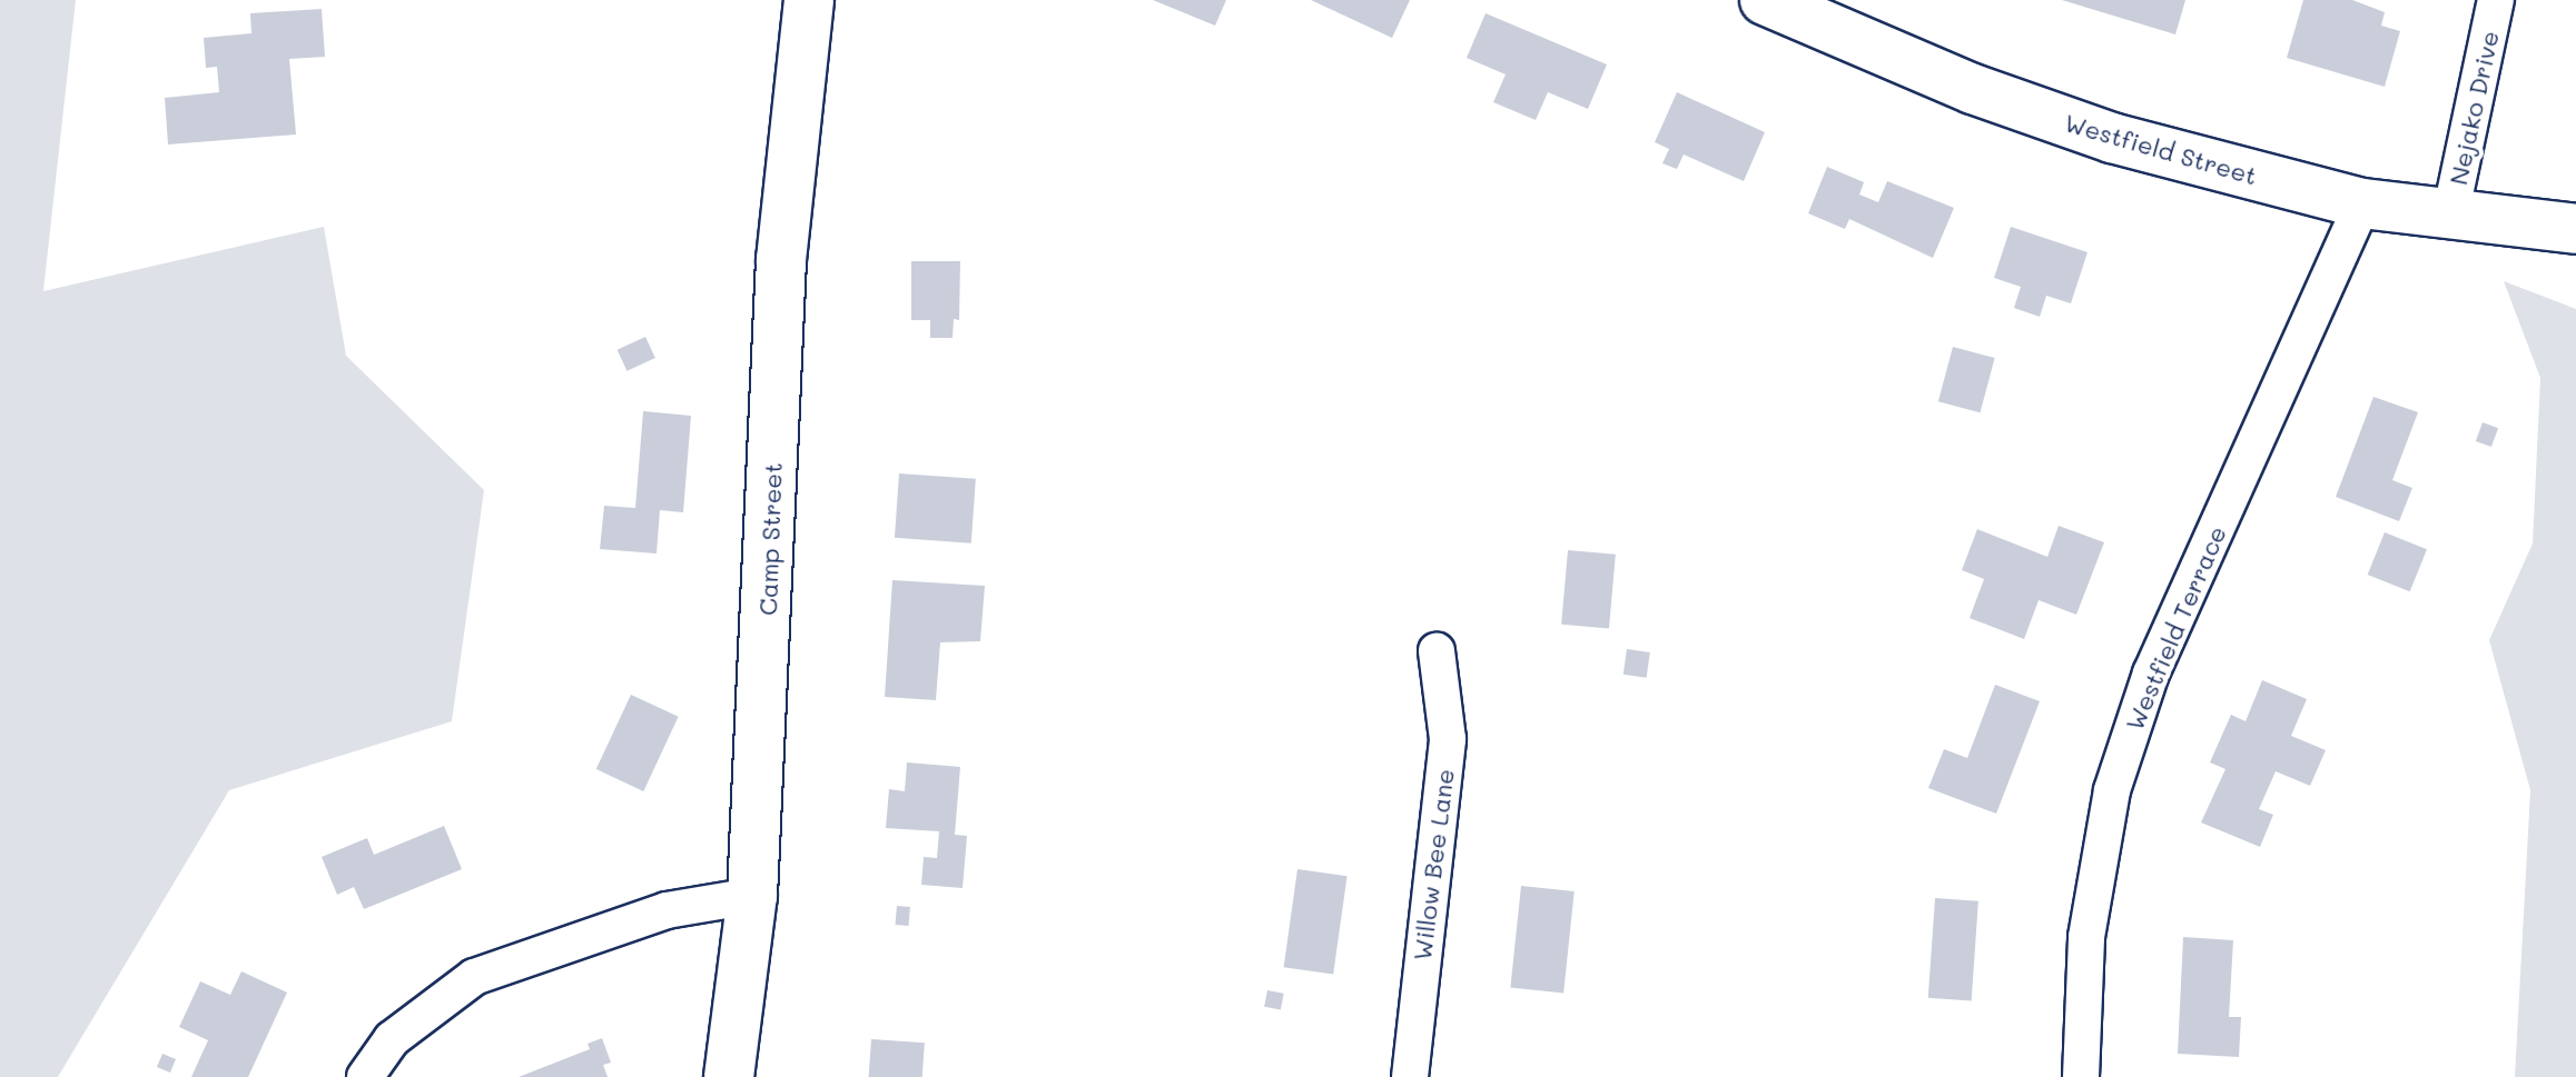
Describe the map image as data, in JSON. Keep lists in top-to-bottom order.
{
  "streets": {
    "street": [
      "Nejako Drive",
      "Westfield Street",
      "Camp Street",
      "Westfield Terrace",
      "Willow Bee Lane"
    ]
  },
  "crossings": [
    ["Nejako Drive", "Westfield Street"],
    ["Westfield Street", "Westfield Terrace"]
  ]
}
